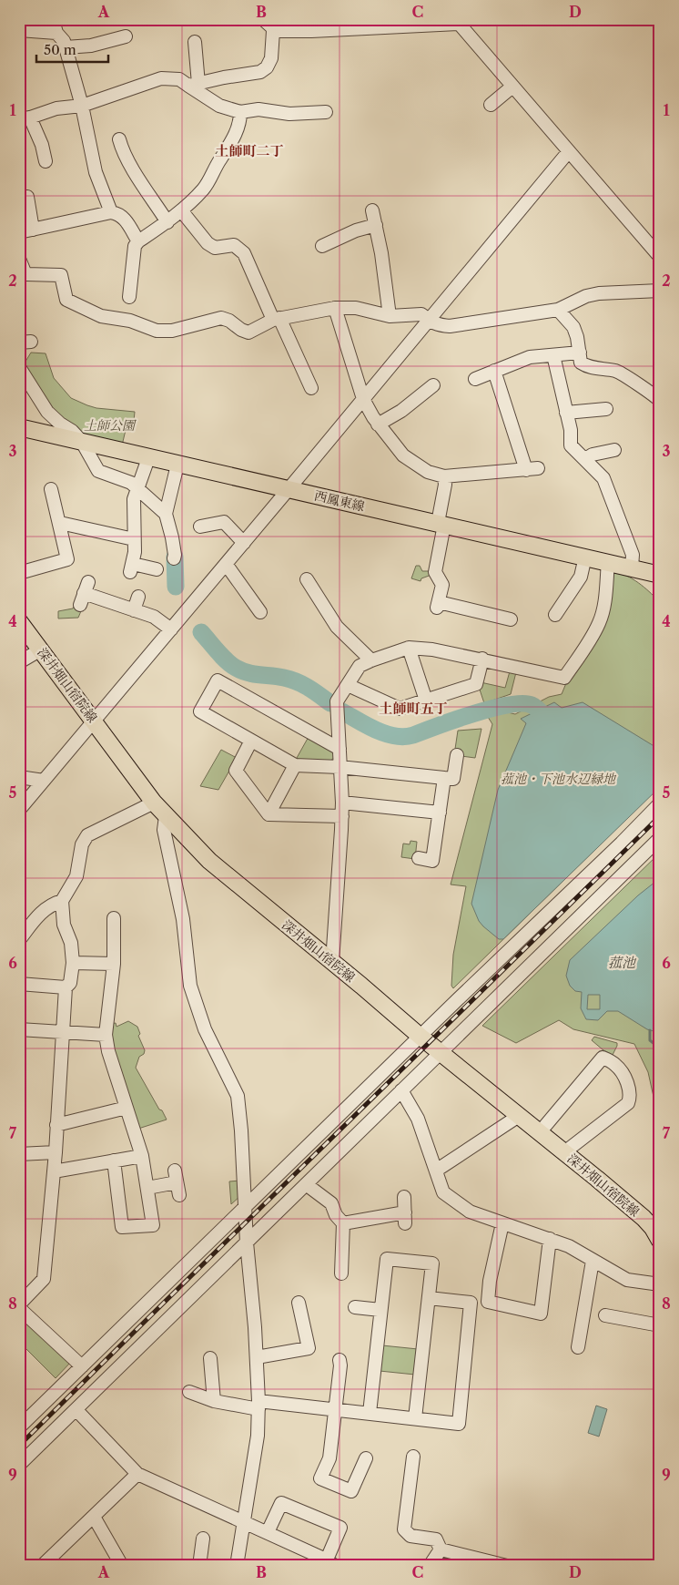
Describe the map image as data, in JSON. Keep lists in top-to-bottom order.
{
  "streets": {
    "main road": ["西鳳東線", "深井畑山宿院線"]
  },
  "districts": ["土師町二丁", "土師町五丁"],
  "water": ["菰池"],
  "parks": ["土師公園", "菰池・下池水辺緑地"],
  "scale_bar": "50 m",
  "grid": {
    "columns": [
      "A",
      "B",
      "C",
      "D"
    ],
    "rows": [
      "1",
      "2",
      "3",
      "4",
      "5",
      "6",
      "7",
      "8",
      "9"
    ]
  }
}
